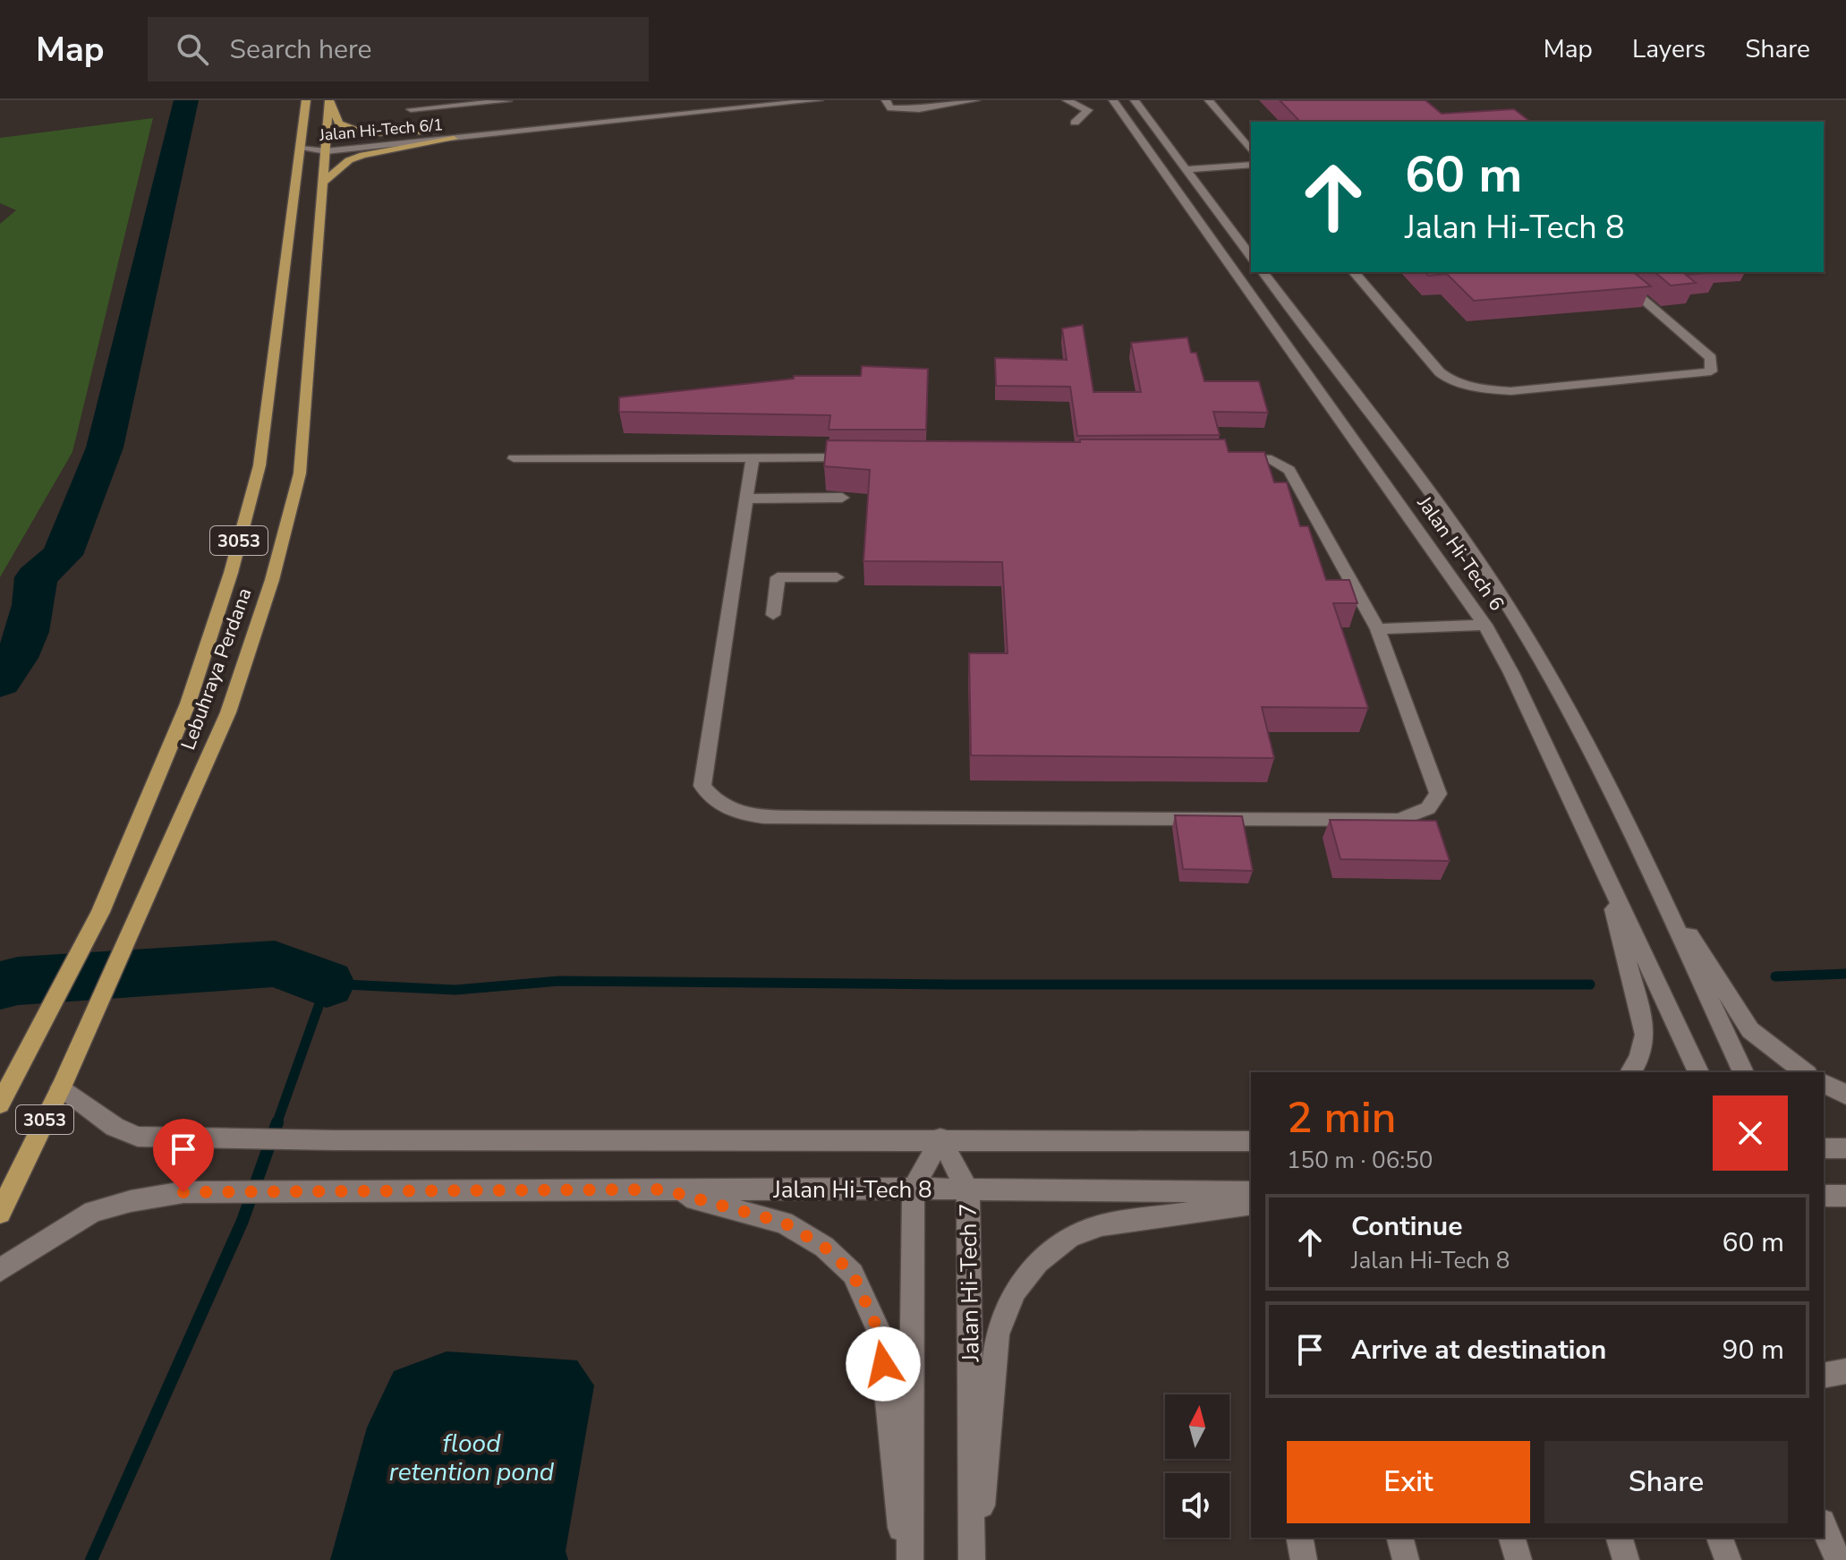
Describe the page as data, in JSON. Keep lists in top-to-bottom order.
{
  "streets": {
    "main road": ["3053", "Lebuhraya Perdana"],
    "street": [
      "Jalan Hi-Tech 6/1",
      "Jalan Hi-Tech 6",
      "Jalan Hi-Tech 8",
      "Jalan Hi-Tech 7"
    ]
  },
  "crossings": [
    ["Jalan Hi-Tech 6/1", "Lebuhraya Perdana"],
    ["Jalan Hi-Tech 8", "Jalan Hi-Tech 7"]
  ],
  "water": ["flood retention pond"],
  "north": "top",
  "page": {
    "header": "Map",
    "search": "Search here",
    "nav": ["Map", "Layers", "Share"],
    "turn": ["60 m", "Jalan Hi-Tech 8"],
    "heading": ["2 min", "150 m · 06:50"],
    "list": [
      {
        "name": "Continue",
        "note": "Jalan Hi-Tech 8",
        "value": "60 m"
      },
      {
        "name": "Arrive at destination",
        "value": "90 m"
      }
    ],
    "buttons": ["Exit", "Share"]
  }
}
